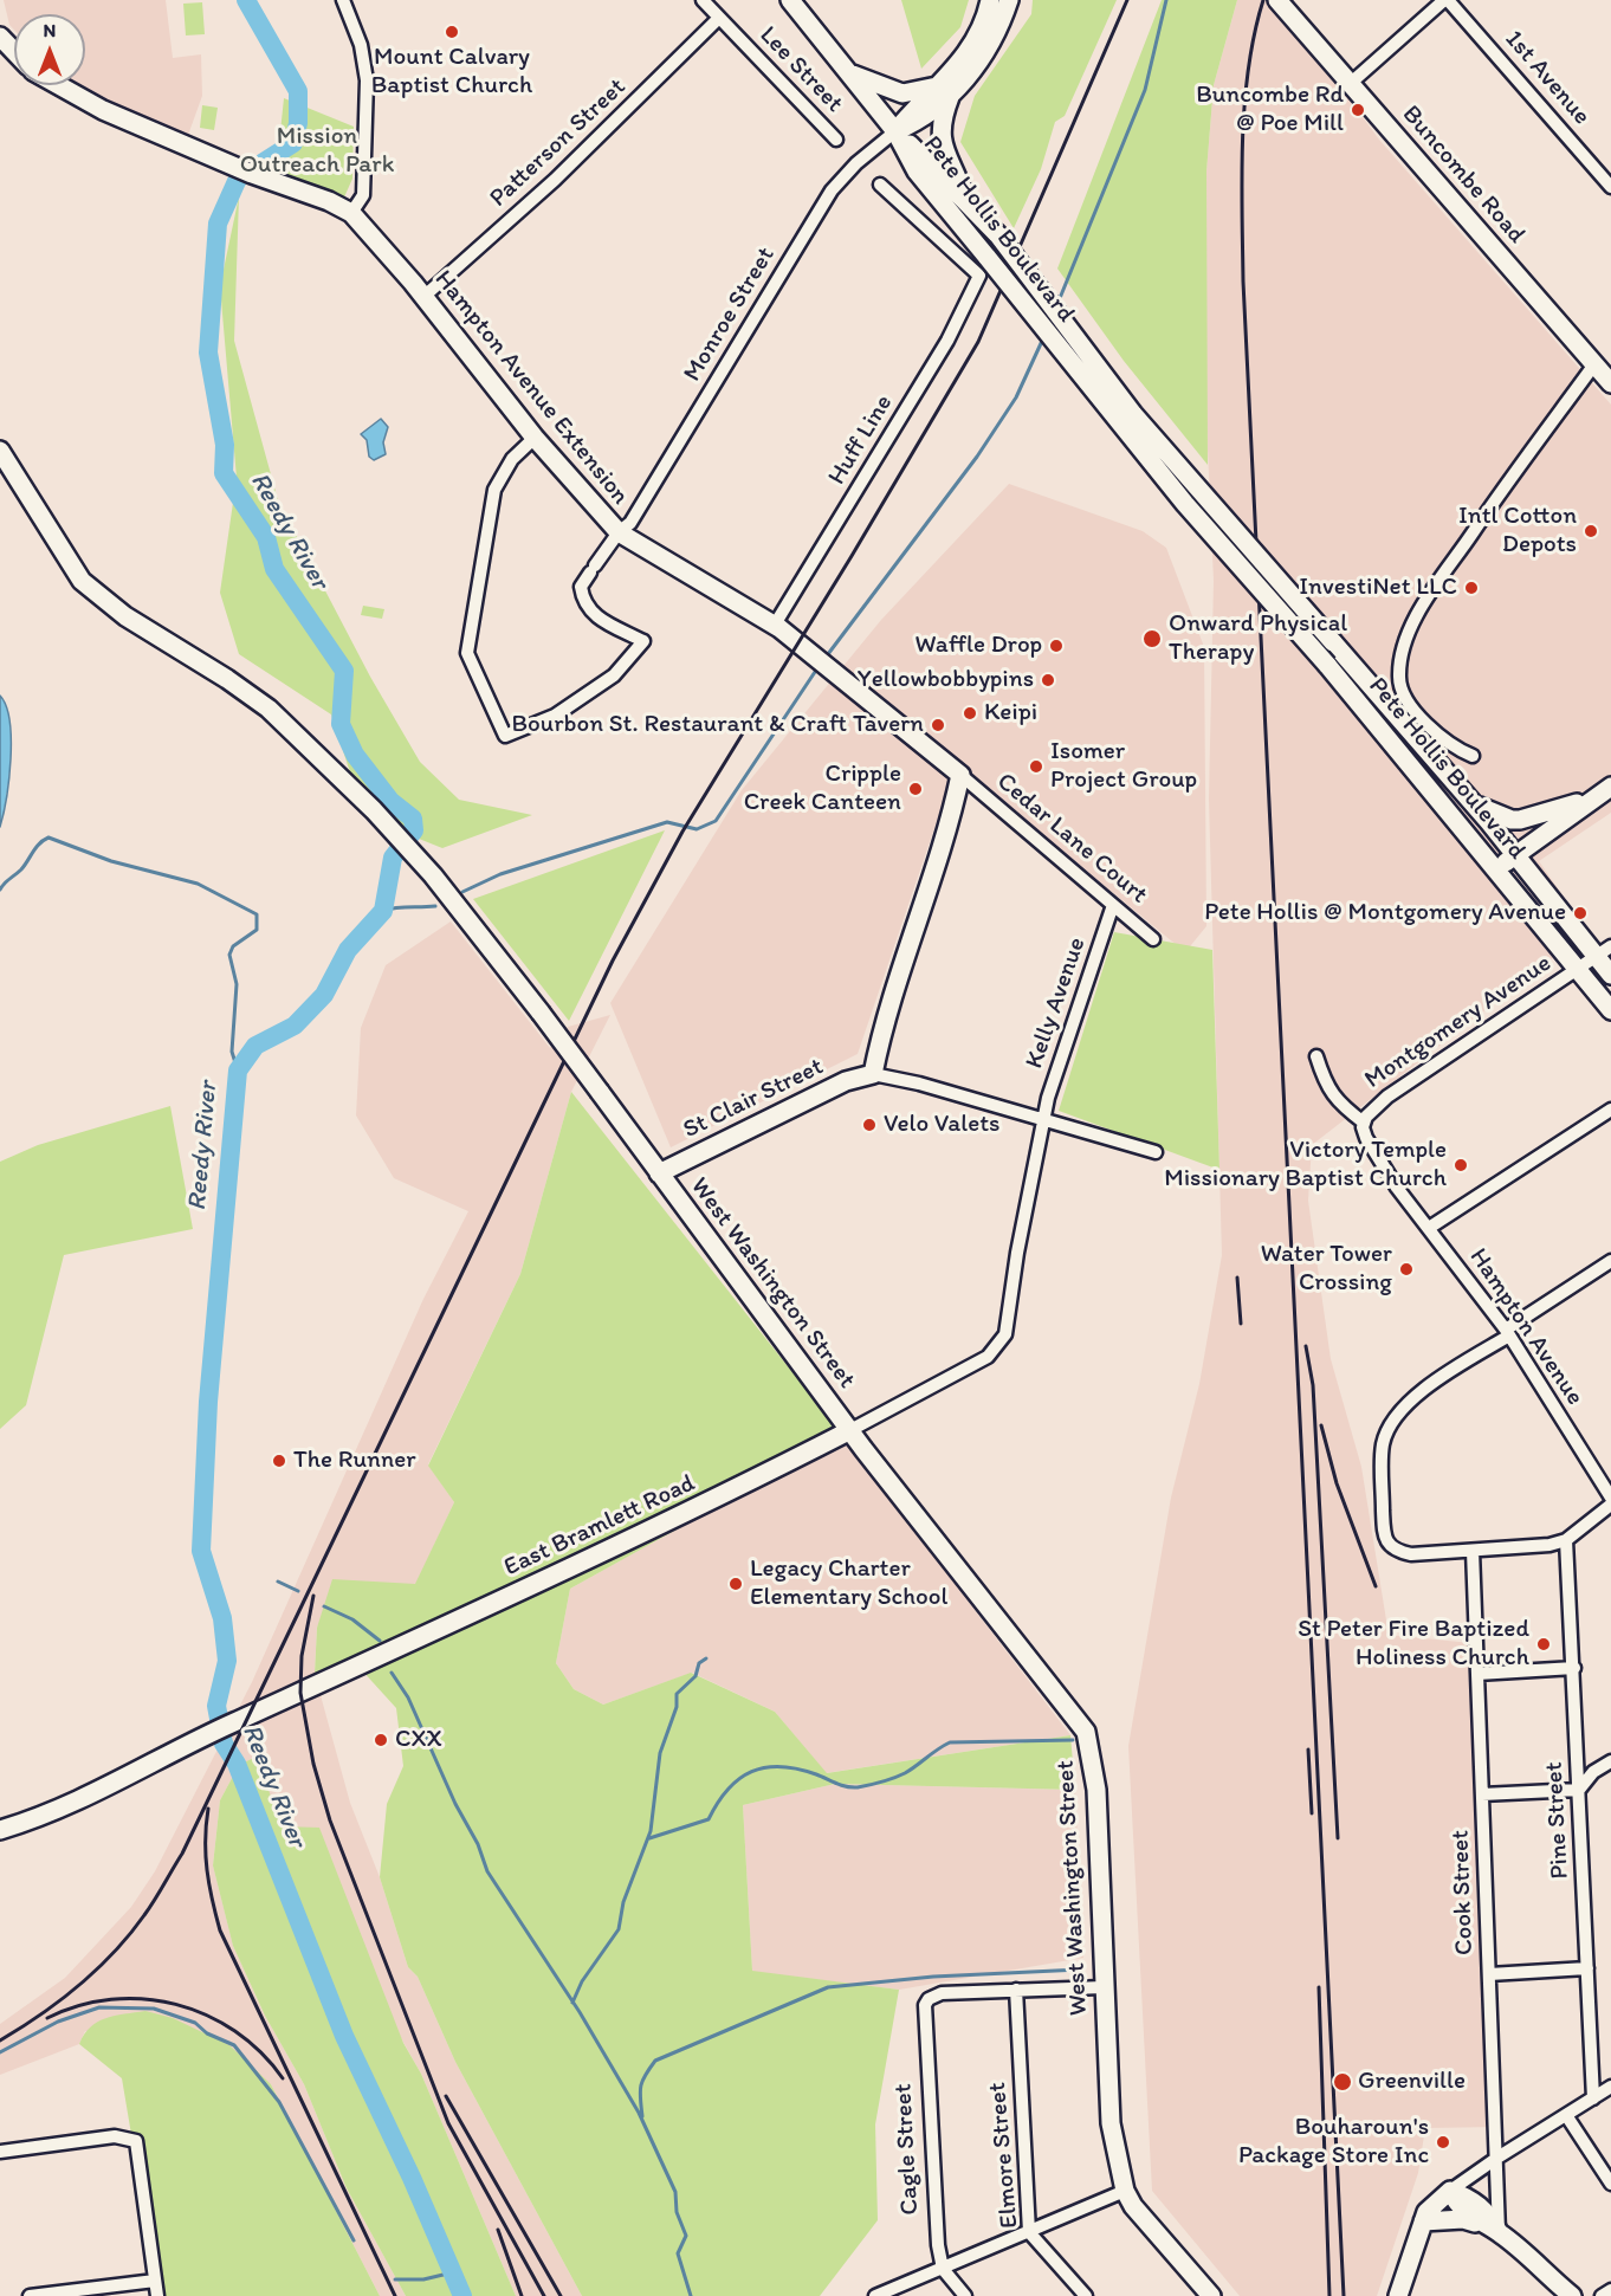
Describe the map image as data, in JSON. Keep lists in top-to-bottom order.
{
  "streets": {
    "street": [
      "Lee Street",
      "1st Avenue",
      "Patterson Street",
      "Buncombe Road",
      "Pete Hollis Boulevard",
      "Monroe Street",
      "Hampton Avenue Extension",
      "Huff Line",
      "Cedar Lane Court",
      "Kelly Avenue",
      "Montgomery Avenue",
      "St Clair Street",
      "West Washington Street",
      "Hampton Avenue",
      "East Bramlett Road",
      "Pine Street",
      "Cook Street",
      "Cagle Street",
      "Elmore Street"
    ]
  },
  "crossings": [
    ["Lee Street", "Patterson Street"],
    ["Patterson Street", "Hampton Avenue Extension"],
    ["Pete Hollis Boulevard", "Monroe Street"],
    ["Pete Hollis Boulevard", "Montgomery Avenue"],
    ["Monroe Street", "Hampton Avenue Extension"],
    ["Hampton Avenue Extension", "Huff Line"],
    ["Hampton Avenue Extension", "Cedar Lane Court"],
    ["Cedar Lane Court", "Kelly Avenue"],
    ["Kelly Avenue", "East Bramlett Road"],
    ["Montgomery Avenue", "Hampton Avenue"],
    ["St Clair Street", "West Washington Street"],
    ["West Washington Street", "East Bramlett Road"],
    ["Cagle Street", "Elmore Street"]
  ],
  "water": ["Reedy River"],
  "parks": ["Mission Outreach Park"],
  "places": [
    "Mount Calvary Baptist Church",
    "Buncombe Rd @ Poe Mill",
    "Intl Cotton Depots",
    "InvestiNet LLC",
    "Onward Physical Therapy",
    "Waffle Drop",
    "Yellowbobbypins",
    "Keipi",
    "Bourbon St. Restaurant & Craft Tavern",
    "Isomer Project Group",
    "Cripple Creek Canteen",
    "Pete Hollis @ Montgomery Avenue",
    "Velo Valets",
    "Victory Temple Missionary Baptist Church",
    "Water Tower Crossing",
    "The Runner",
    "Legacy Charter Elementary School",
    "St Peter Fire Baptized Holiness Church",
    "CXX",
    "Greenville",
    "Bouharoun's Package Store Inc"
  ],
  "north": "top"
}
